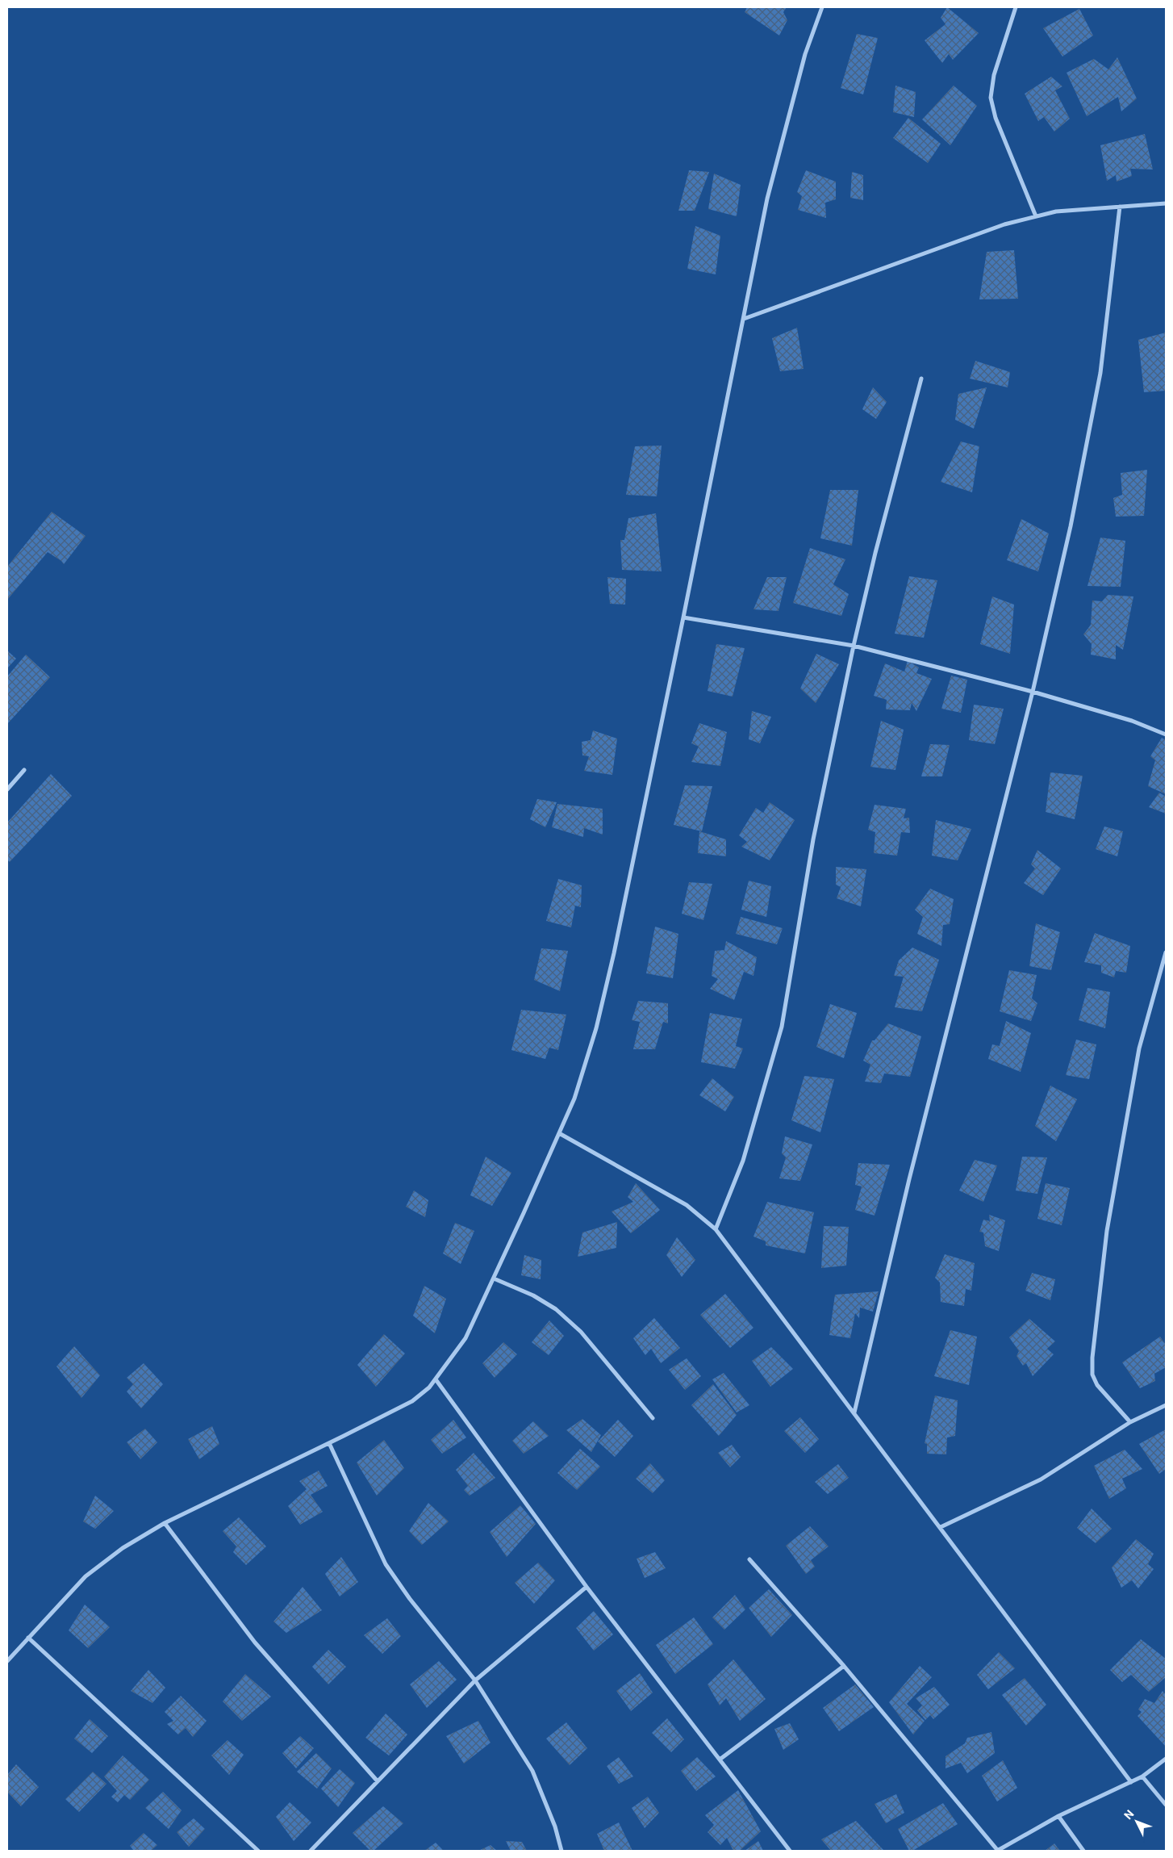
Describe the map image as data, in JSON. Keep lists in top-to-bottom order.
{
  "north": "top left"
}
